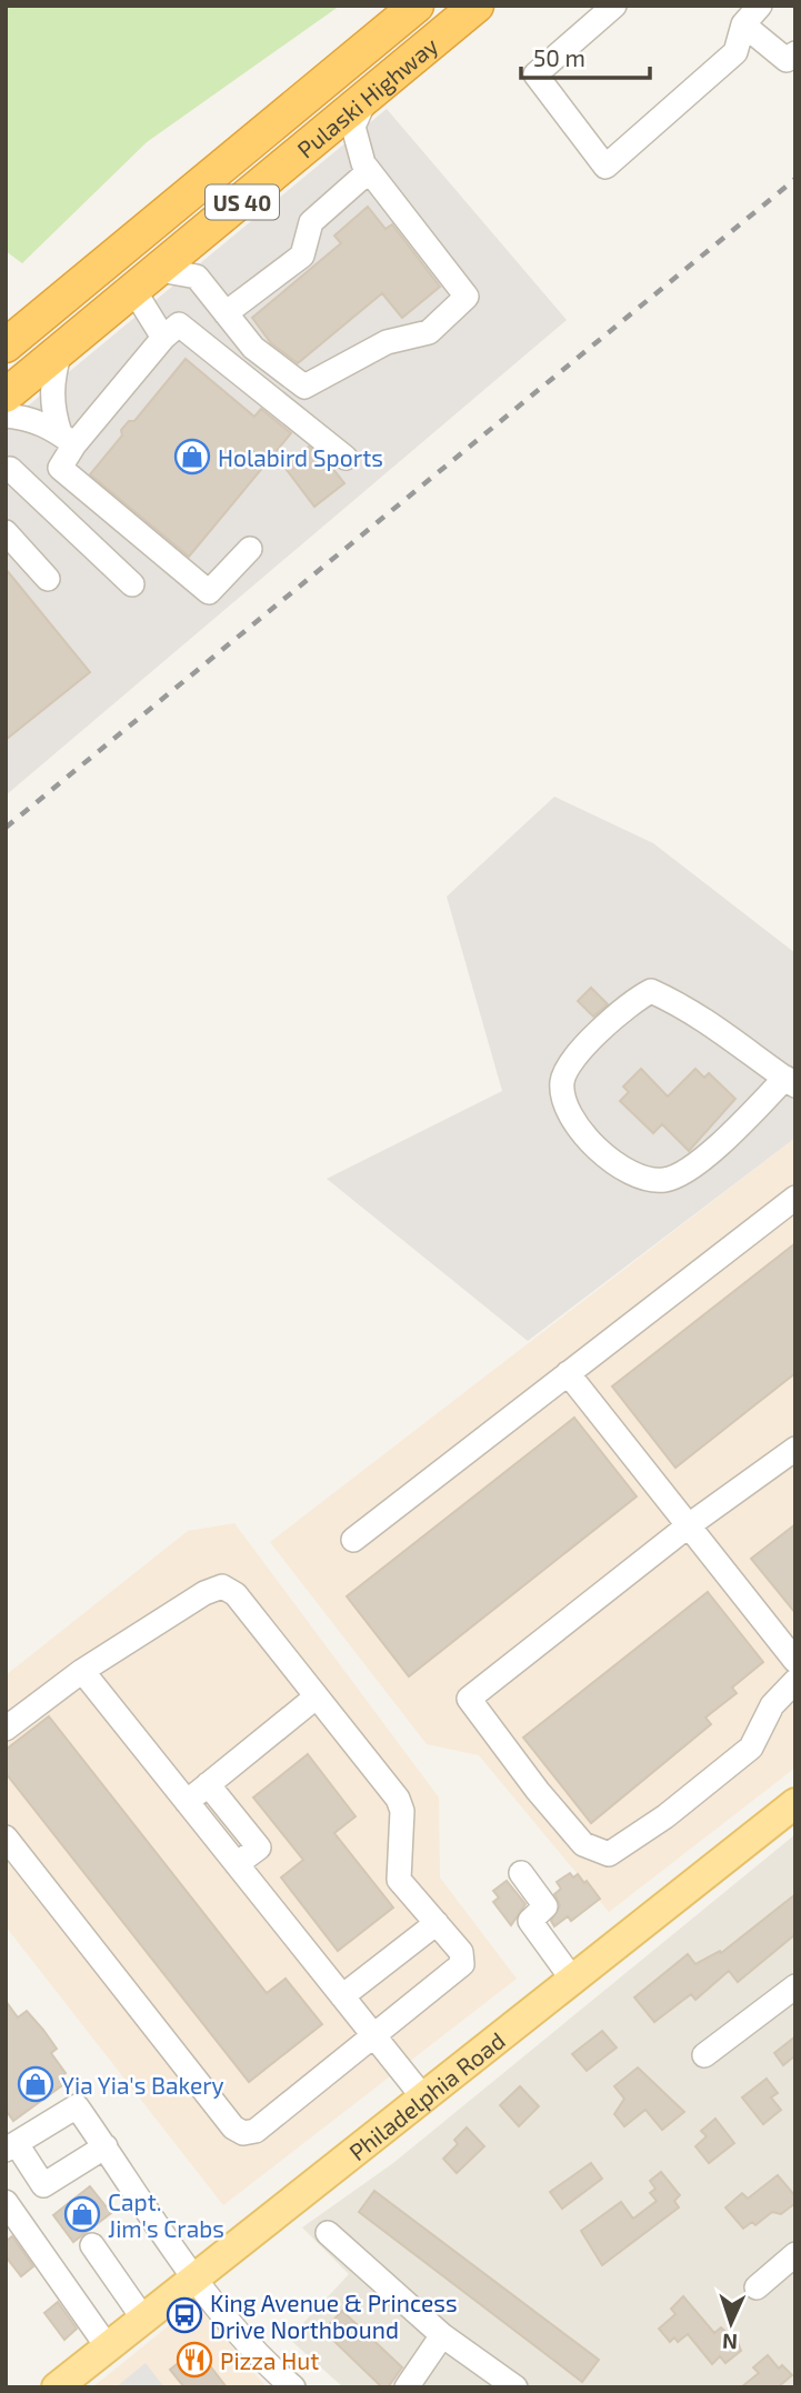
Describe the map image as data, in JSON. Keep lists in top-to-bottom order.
{
  "streets": {
    "highway": ["Pulaski Highway", "US 40"],
    "main road": ["Philadelphia Road"]
  },
  "places": {
    "shop": ["Holabird Sports", "Yia Yia's Bakery", "Capt. Jim's Crabs"],
    "bus stop": ["King Avenue & Princess Drive Northbound"],
    "restaurant": ["Pizza Hut"]
  },
  "scale_bar": "50 m",
  "north": "bottom"
}
